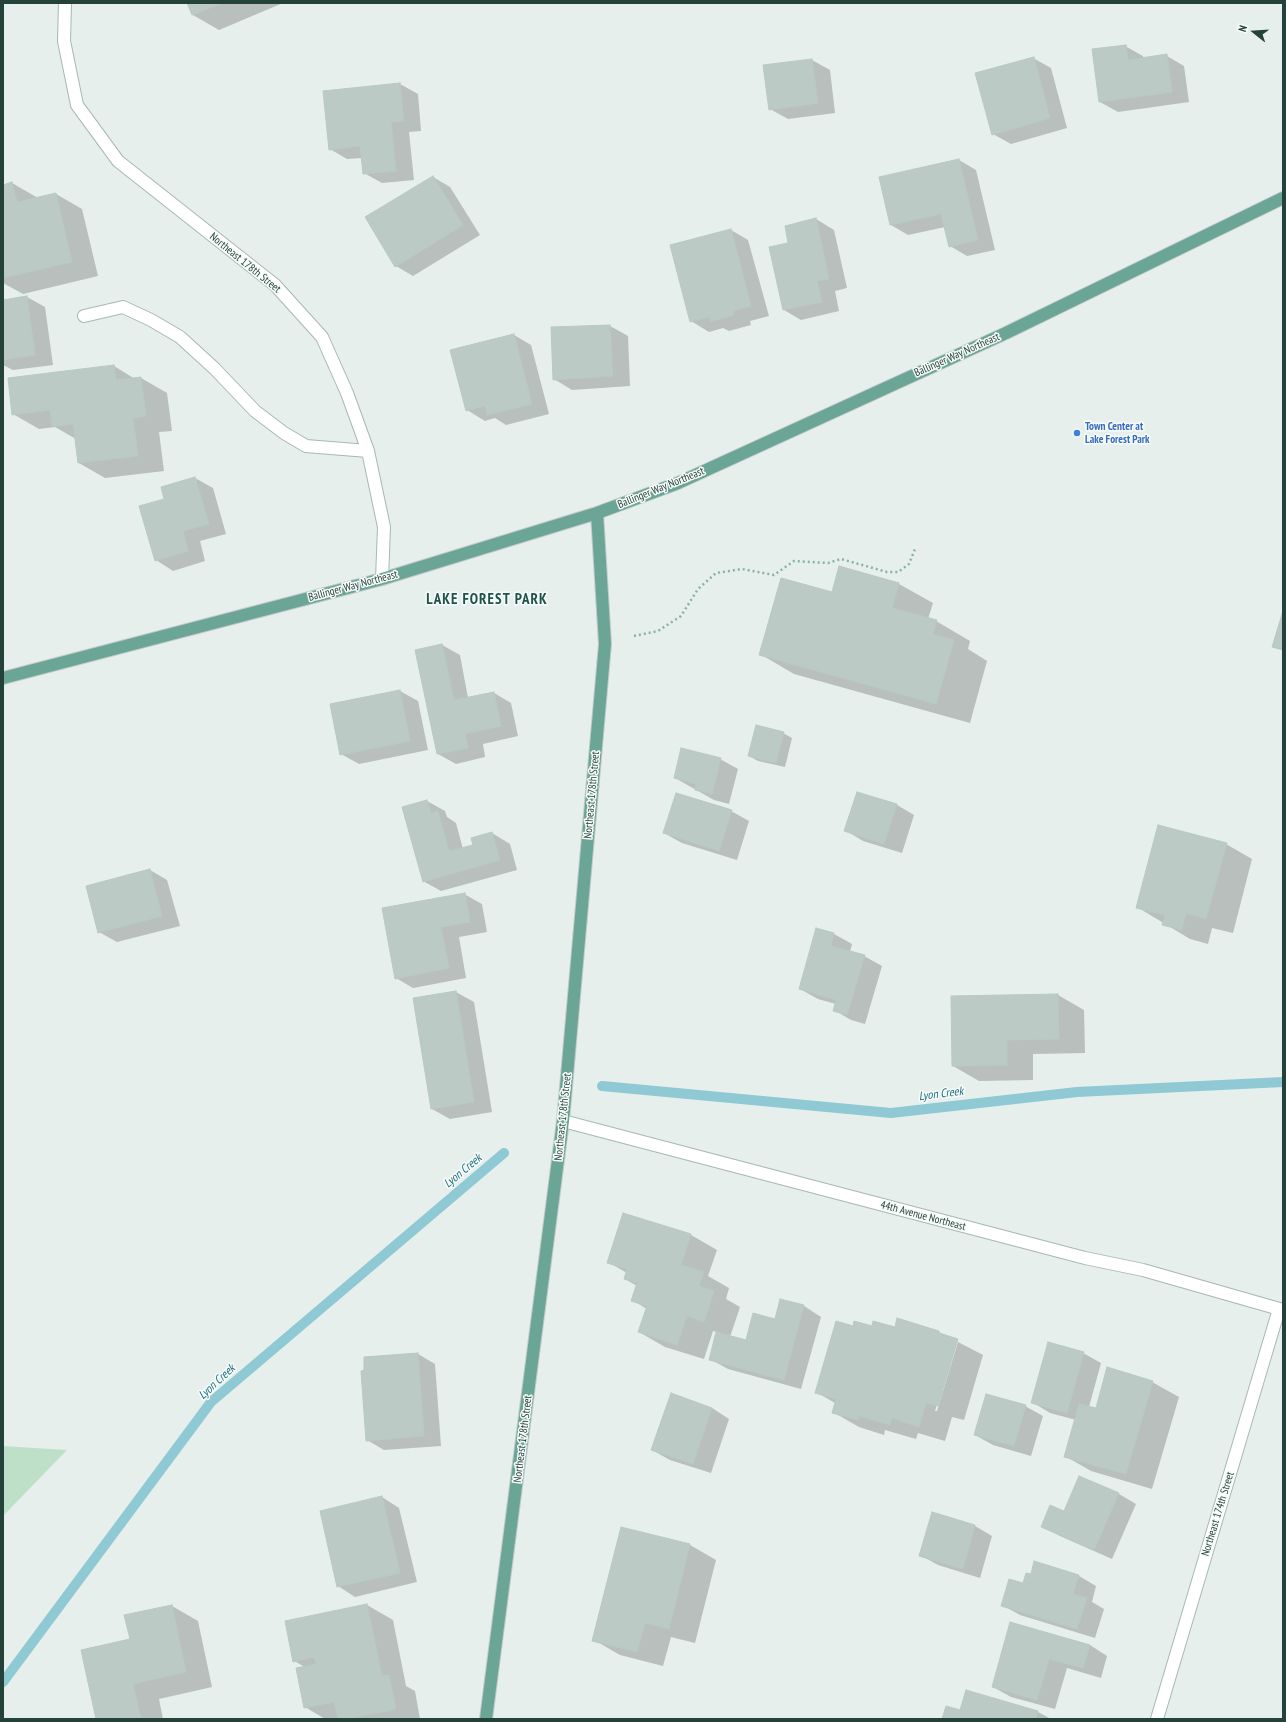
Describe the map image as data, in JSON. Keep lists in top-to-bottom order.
{
  "streets": {
    "main road": ["Northeast 178th Street", "Ballinger Way Northeast"],
    "street": ["44th Avenue Northeast", "Northeast 174th Street"]
  },
  "crossings": [
    ["Northeast 178th Street", "Ballinger Way Northeast"],
    ["Northeast 178th Street", "44th Avenue Northeast"],
    ["44th Avenue Northeast", "Northeast 174th Street"]
  ],
  "districts": ["LAKE FOREST PARK"],
  "water": ["Lyon Creek"],
  "places": ["Town Center at Lake Forest Park"],
  "north": "left"
}
